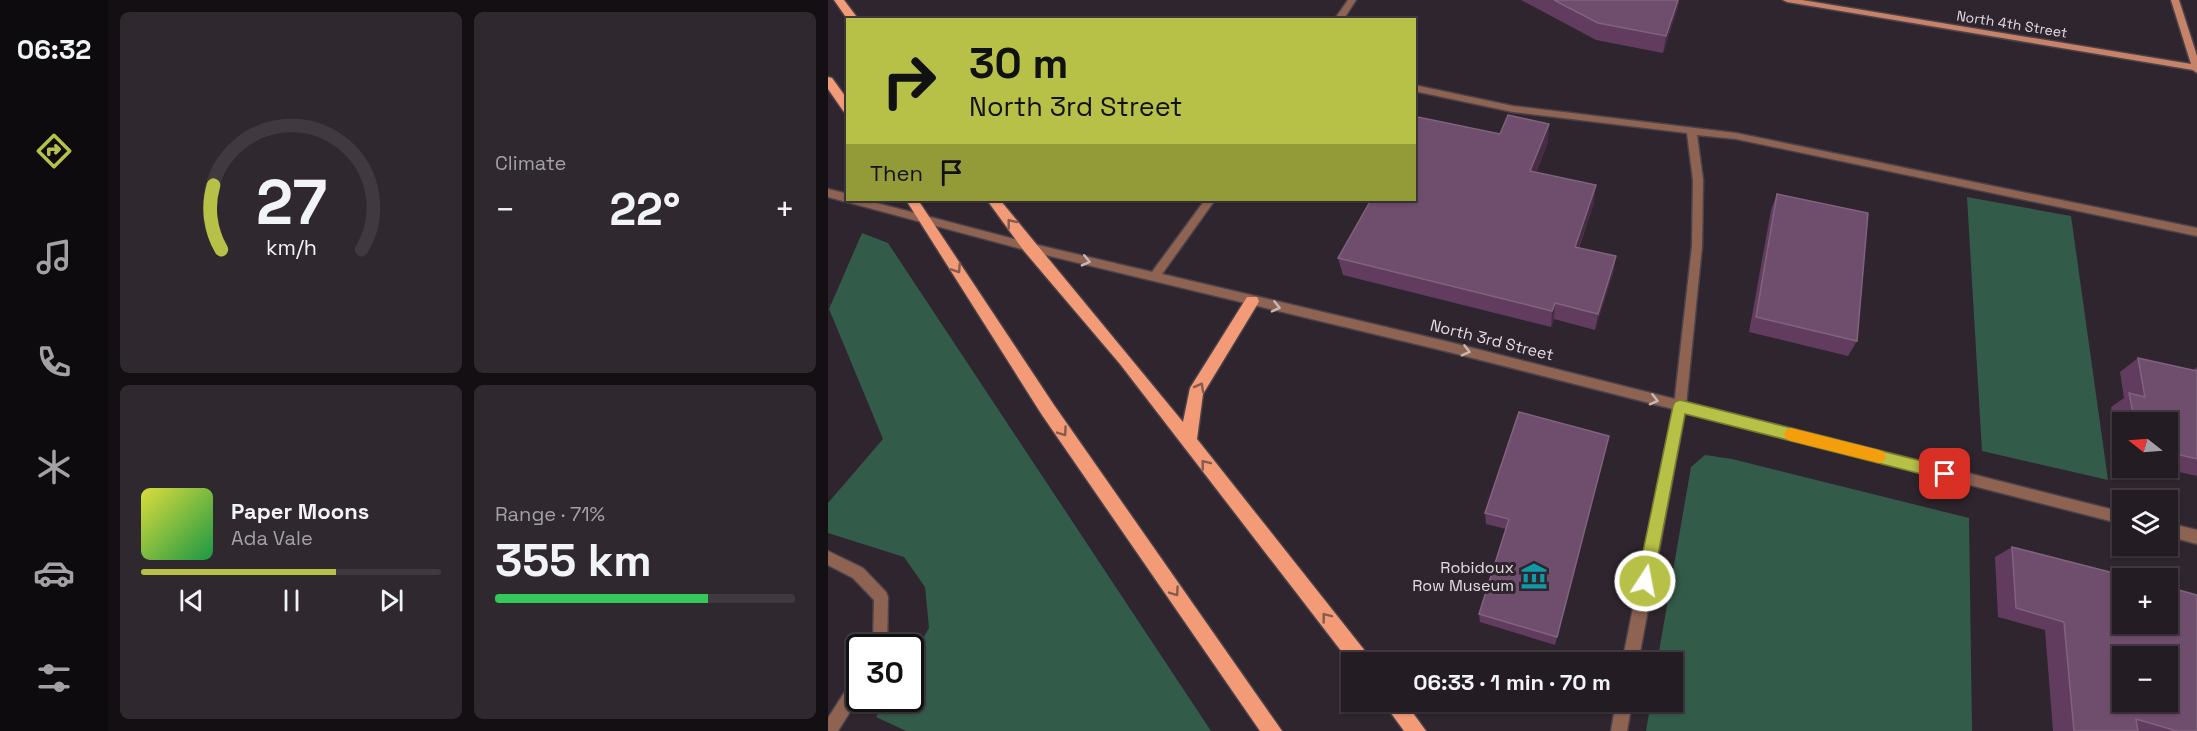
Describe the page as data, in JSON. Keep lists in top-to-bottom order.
{
  "streets": {
    "street": ["North 4th Street", "North 3rd Street"]
  },
  "one_way": ["North 3rd Street"],
  "places": {
    "museum": ["Robidoux Row Museum"]
  },
  "north": "left",
  "page": {
    "tabs": "06:32",
    "tile": [
      "Climate",
      ["Range · 71%", "355 km"]
    ],
    "turn": ["30 m", "North 3rd Street"],
    "then": "Then",
    "heat": ["−", "22°", "+"],
    "map_buttons": ["+", "−"],
    "song": ["Paper Moons", "Ada Vale"],
    "limit": "30",
    "trip": "06:33 · 1 min · 70 m",
    "gauge": ["27", "km/h"]
  }
}
